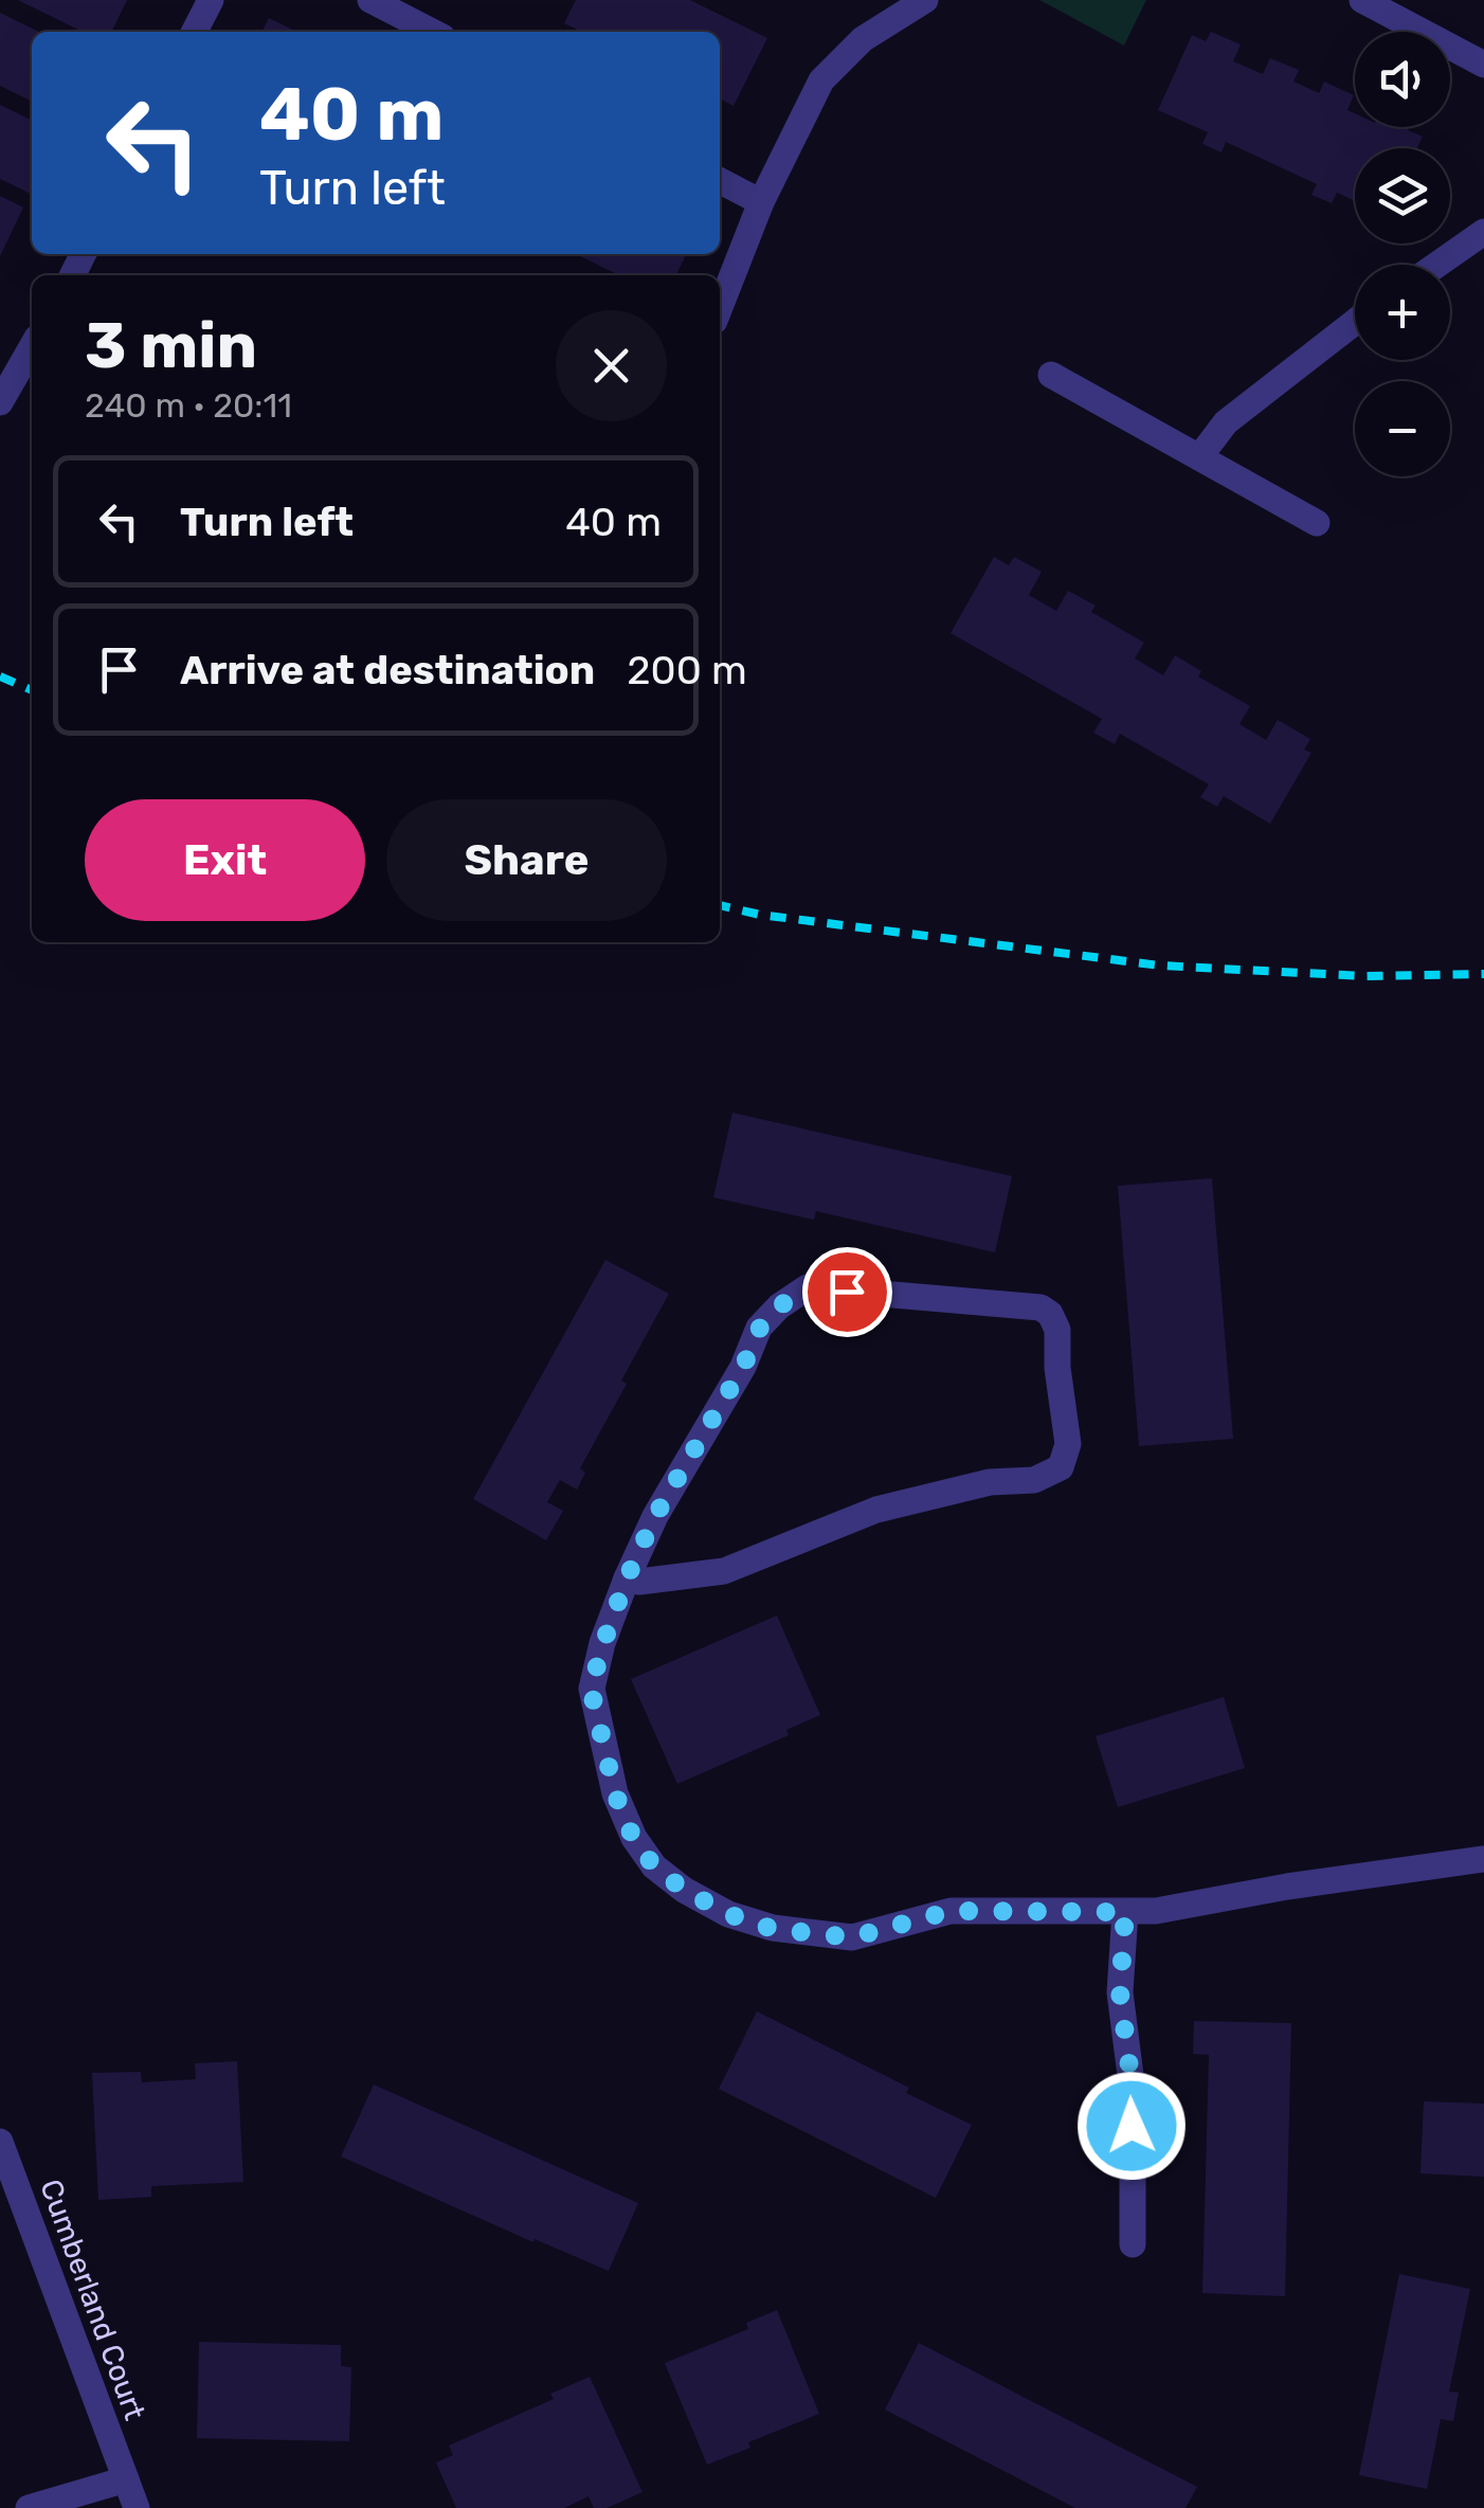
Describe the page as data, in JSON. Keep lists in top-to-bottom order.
{
  "streets": {
    "street": ["Cumberland Court"]
  },
  "page": {
    "map_buttons": ["+", "−"],
    "turn": ["40 m", "Turn left"],
    "heading": ["3 min", "240 m · 20:11"],
    "list": [
      {
        "name": "Turn left",
        "value": "40 m"
      },
      {
        "name": "Arrive at destination",
        "value": "200 m"
      }
    ],
    "buttons": ["Exit", "Share"]
  }
}
